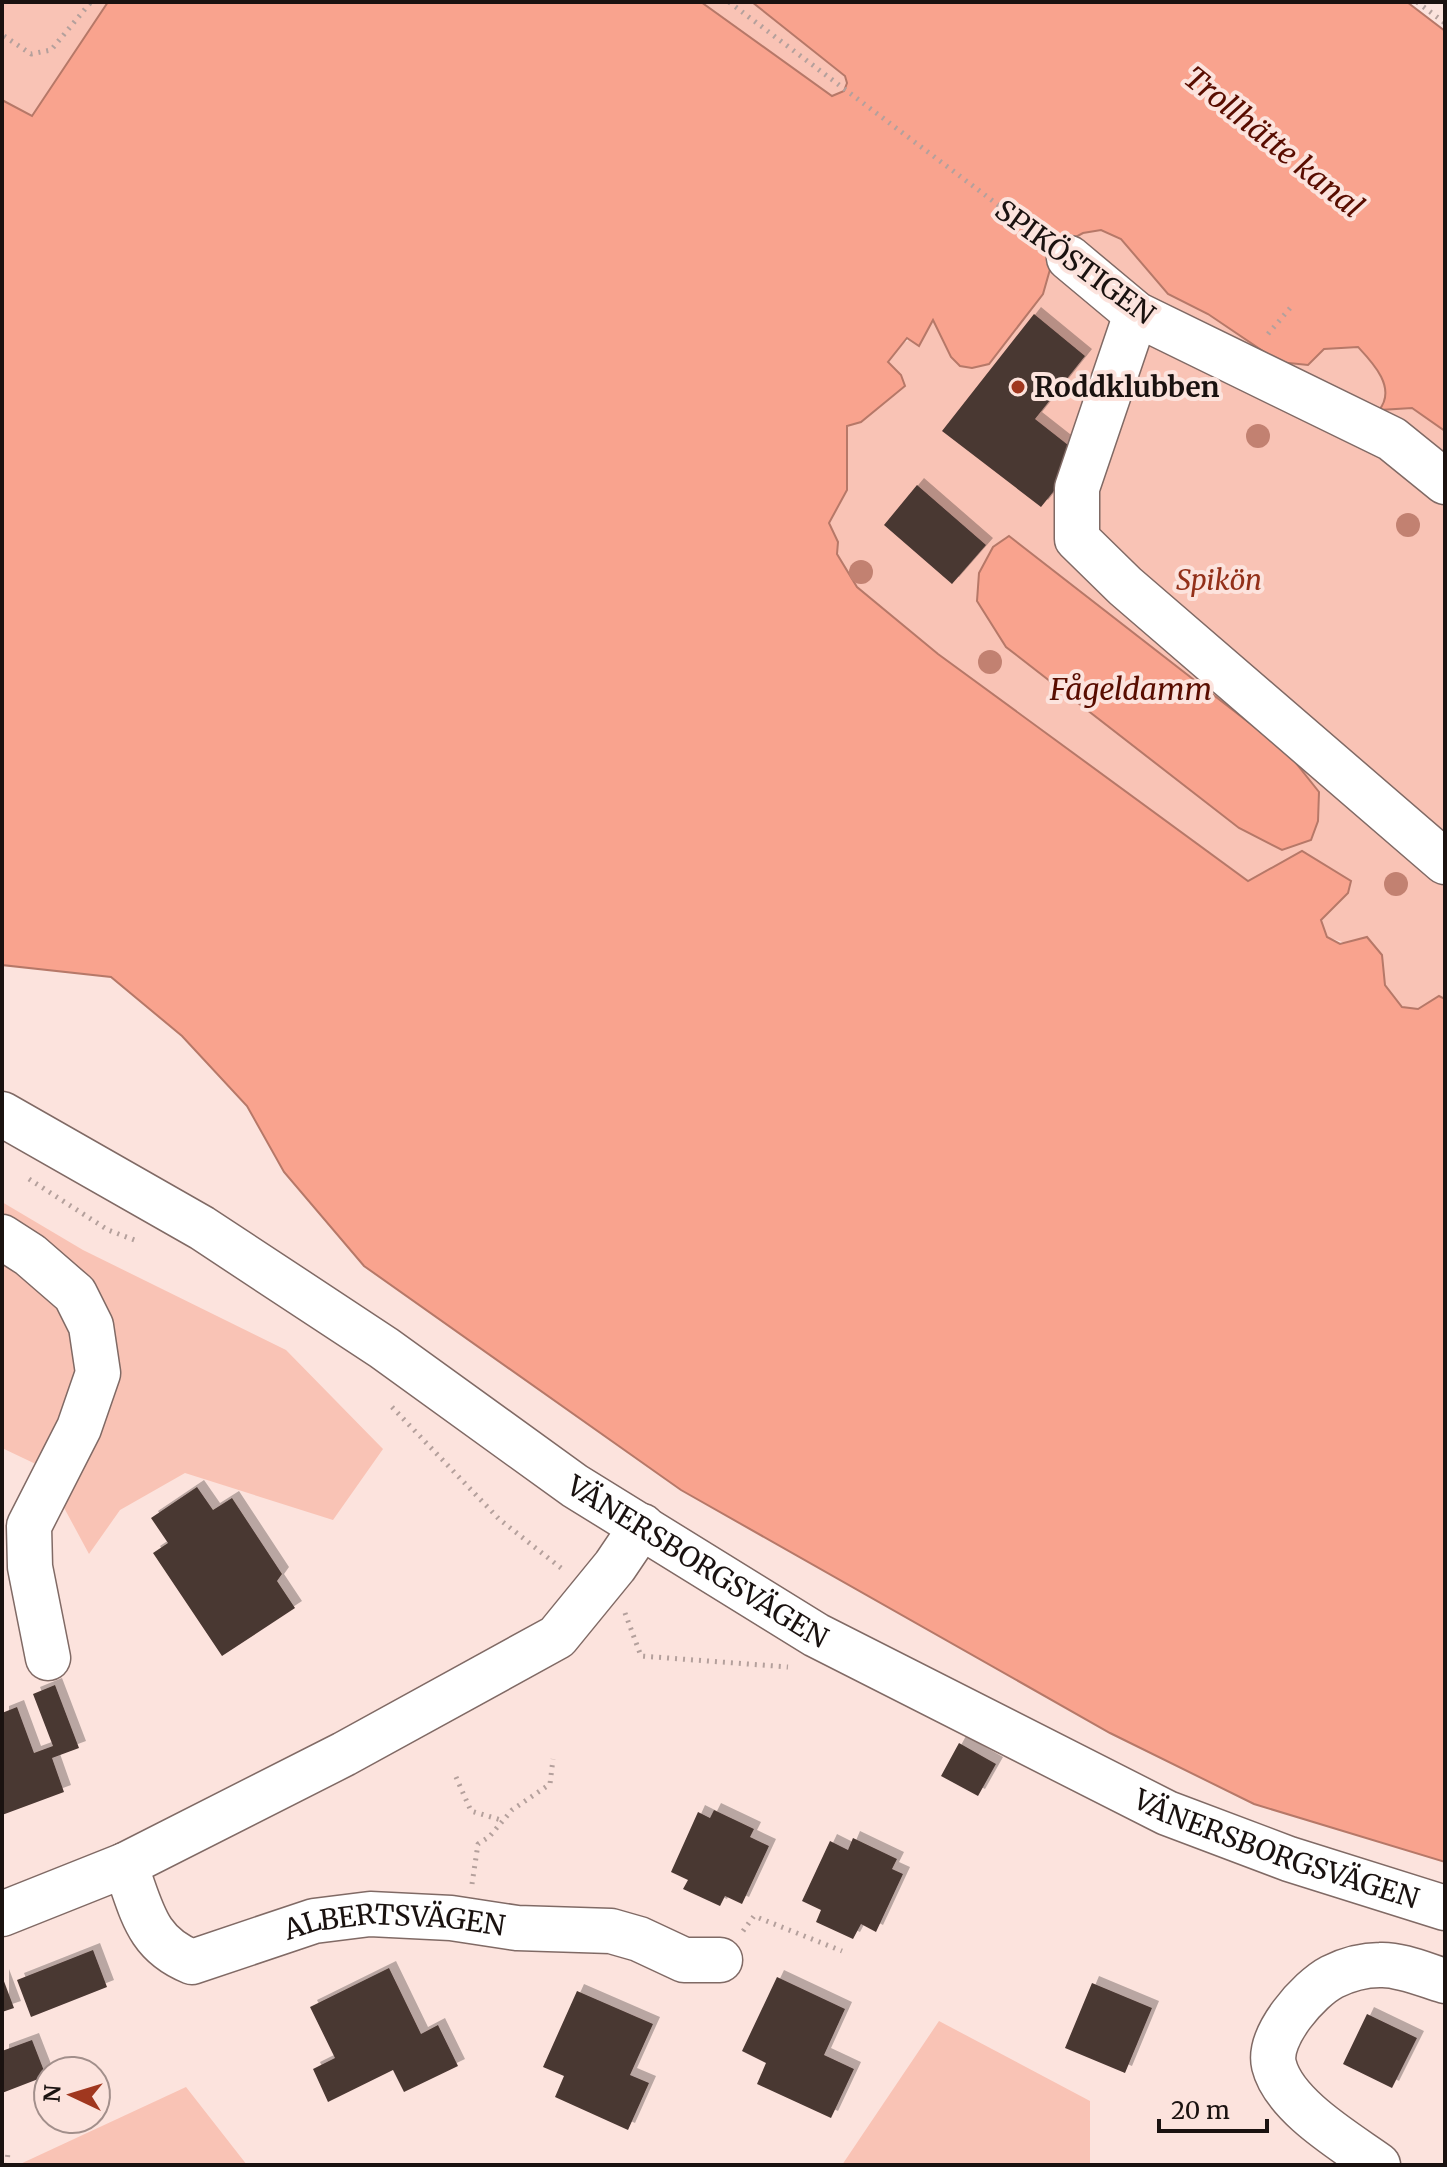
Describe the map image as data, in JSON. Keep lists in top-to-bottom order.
{
  "streets": {
    "main road": ["SPIKÖSTIGEN", "VÄNERSBORGSVÄGEN", "ALBERTSVÄGEN"]
  },
  "water": ["Trollhätte kanal", "Fågeldamm"],
  "parks": ["Spikön"],
  "places": ["Roddklubben"],
  "scale_bar": "20 m",
  "north": "left"
}
